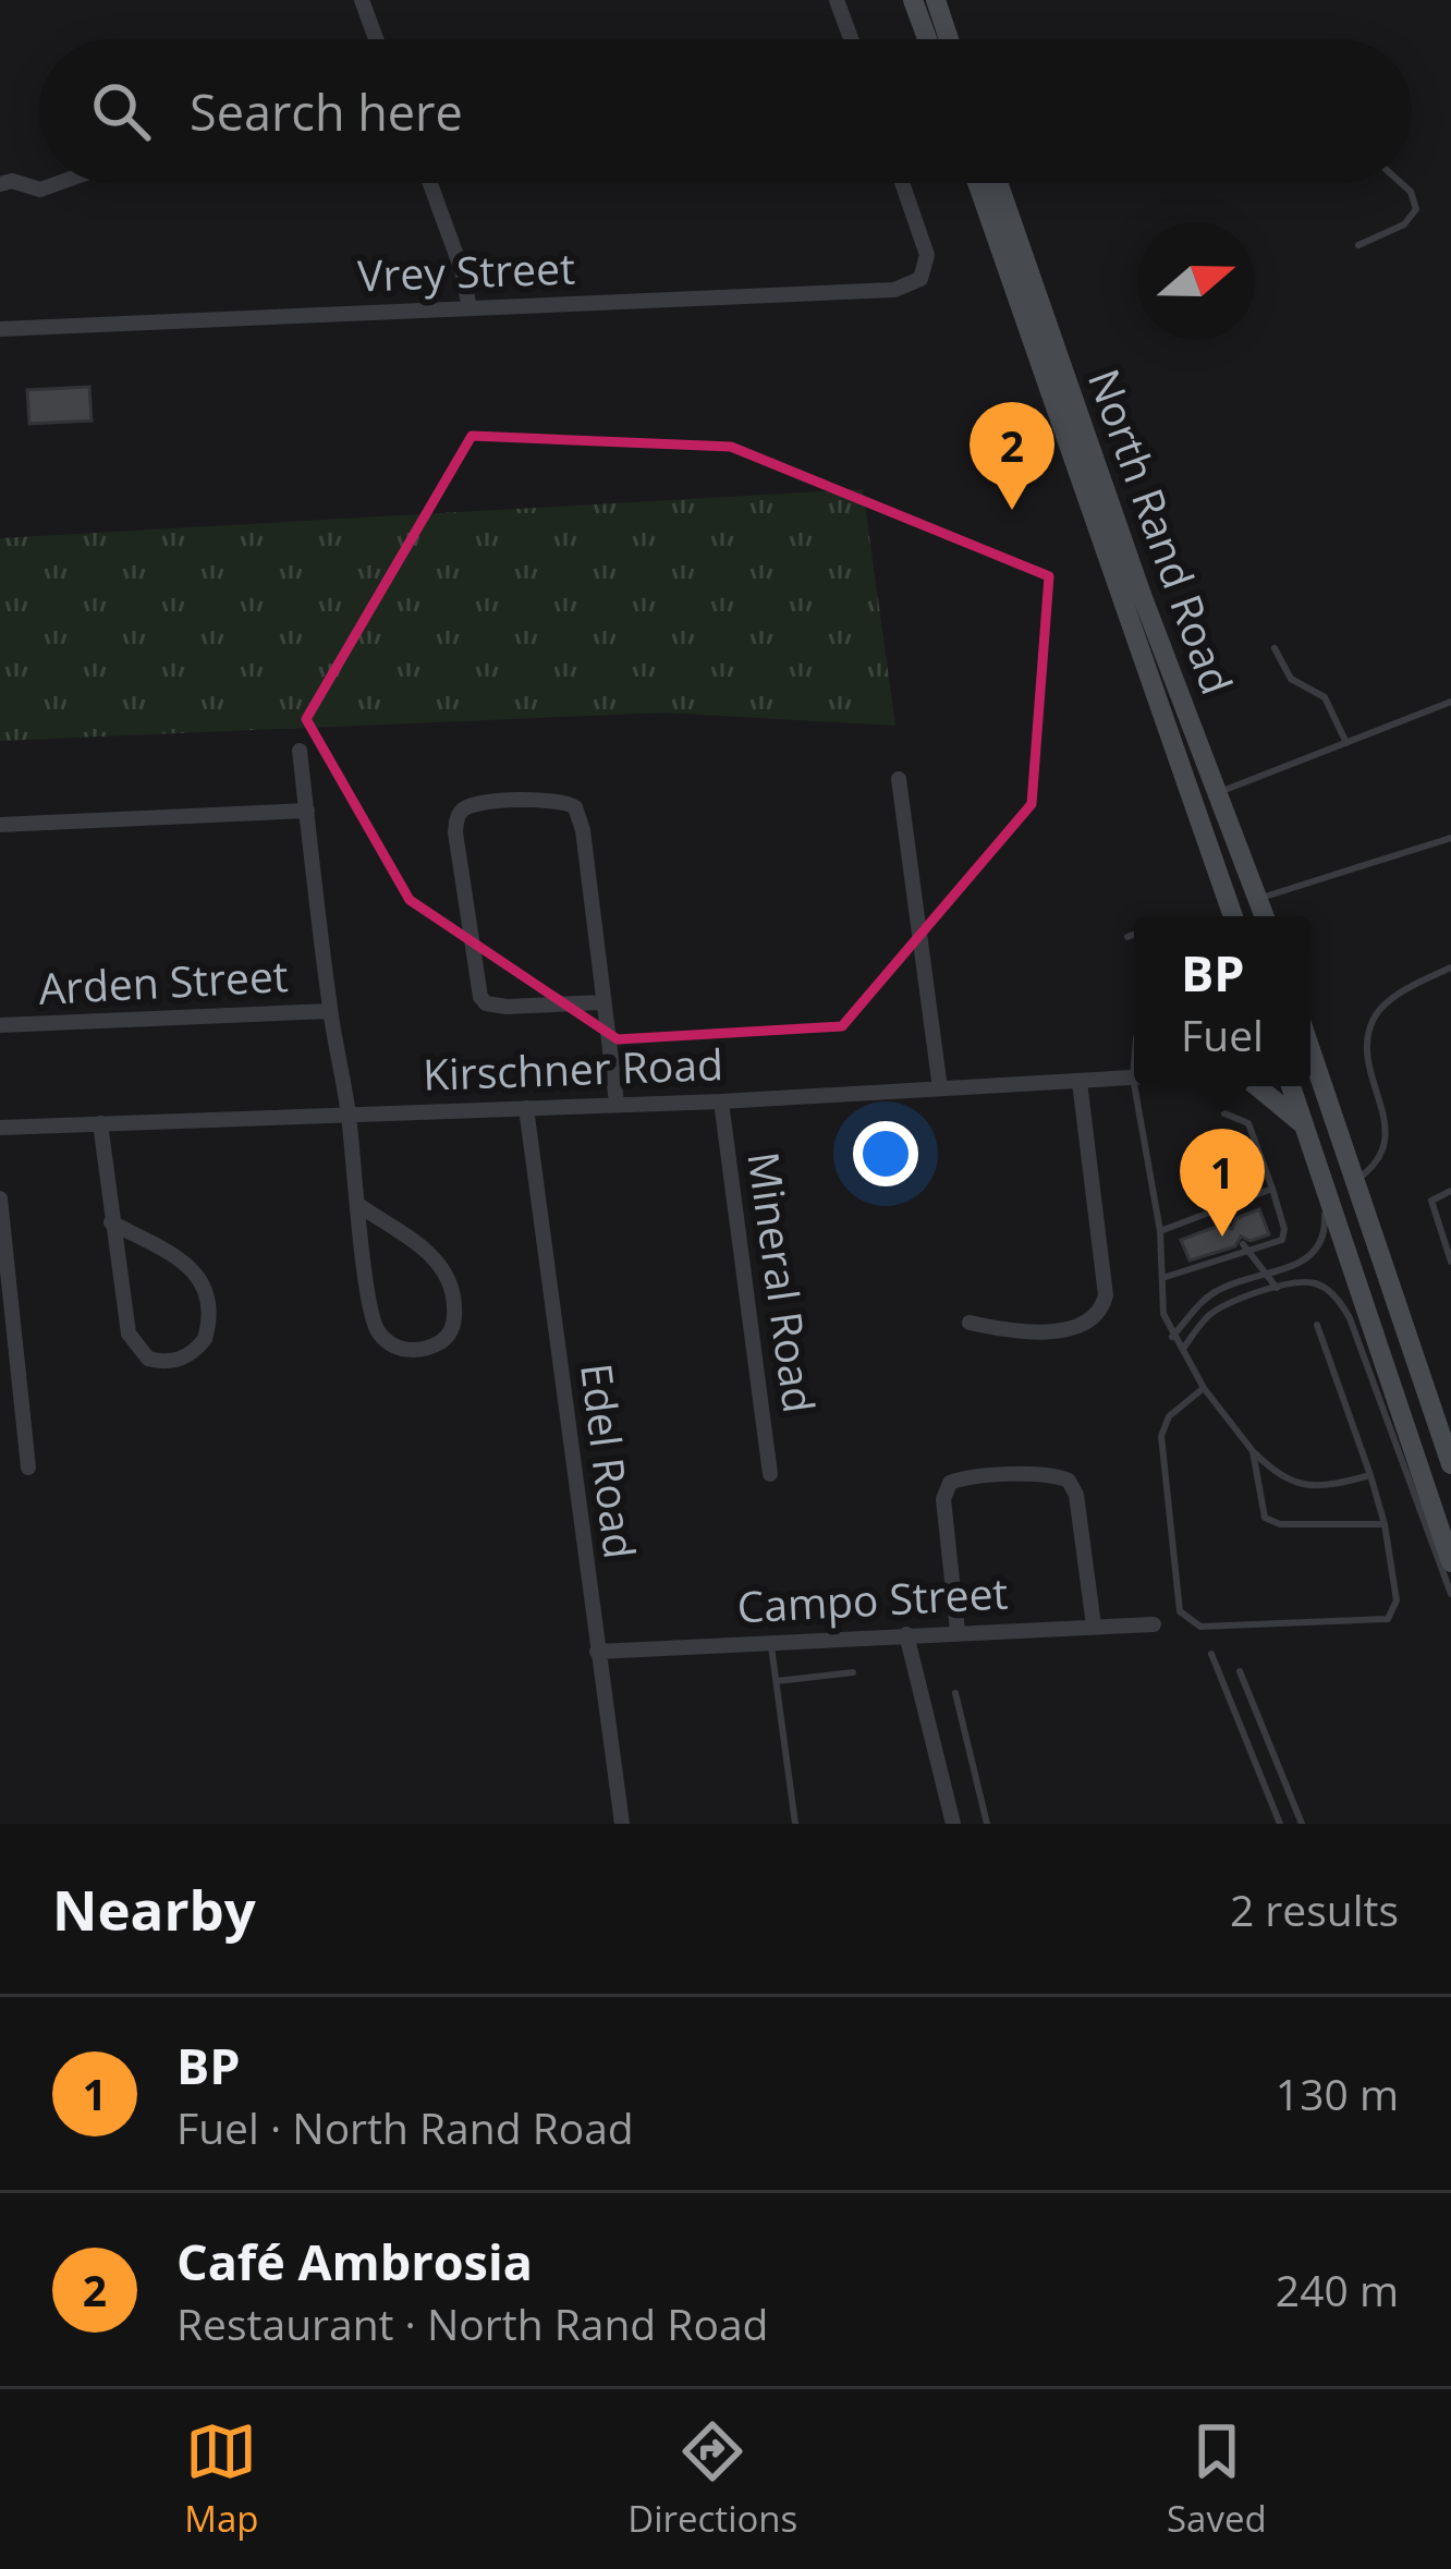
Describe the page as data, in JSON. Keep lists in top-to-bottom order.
{
  "streets": {
    "main road": ["North Rand Road"],
    "street": [
      "Vrey Street",
      "Arden Street",
      "Kirschner Road",
      "Mineral Road",
      "Edel Road",
      "Campo Street"
    ]
  },
  "crossings": [
    ["Arden Street", "Kirschner Road"],
    ["Kirschner Road", "Mineral Road"],
    ["Kirschner Road", "Edel Road"],
    ["Edel Road", "Campo Street"]
  ],
  "north": "right",
  "page": {
    "search": "Search here",
    "pins": ["2", "1"],
    "popup": ["BP", "Fuel"],
    "heading": ["Nearby", "2 results"],
    "list": [
      {
        "mark": "1",
        "name": "BP",
        "note": "Fuel · North Rand Road",
        "value": "130 m"
      },
      {
        "mark": "2",
        "name": "Café Ambrosia",
        "note": "Restaurant · North Rand Road",
        "value": "240 m"
      }
    ],
    "nav": ["Map", "Directions", "Saved"]
  }
}
